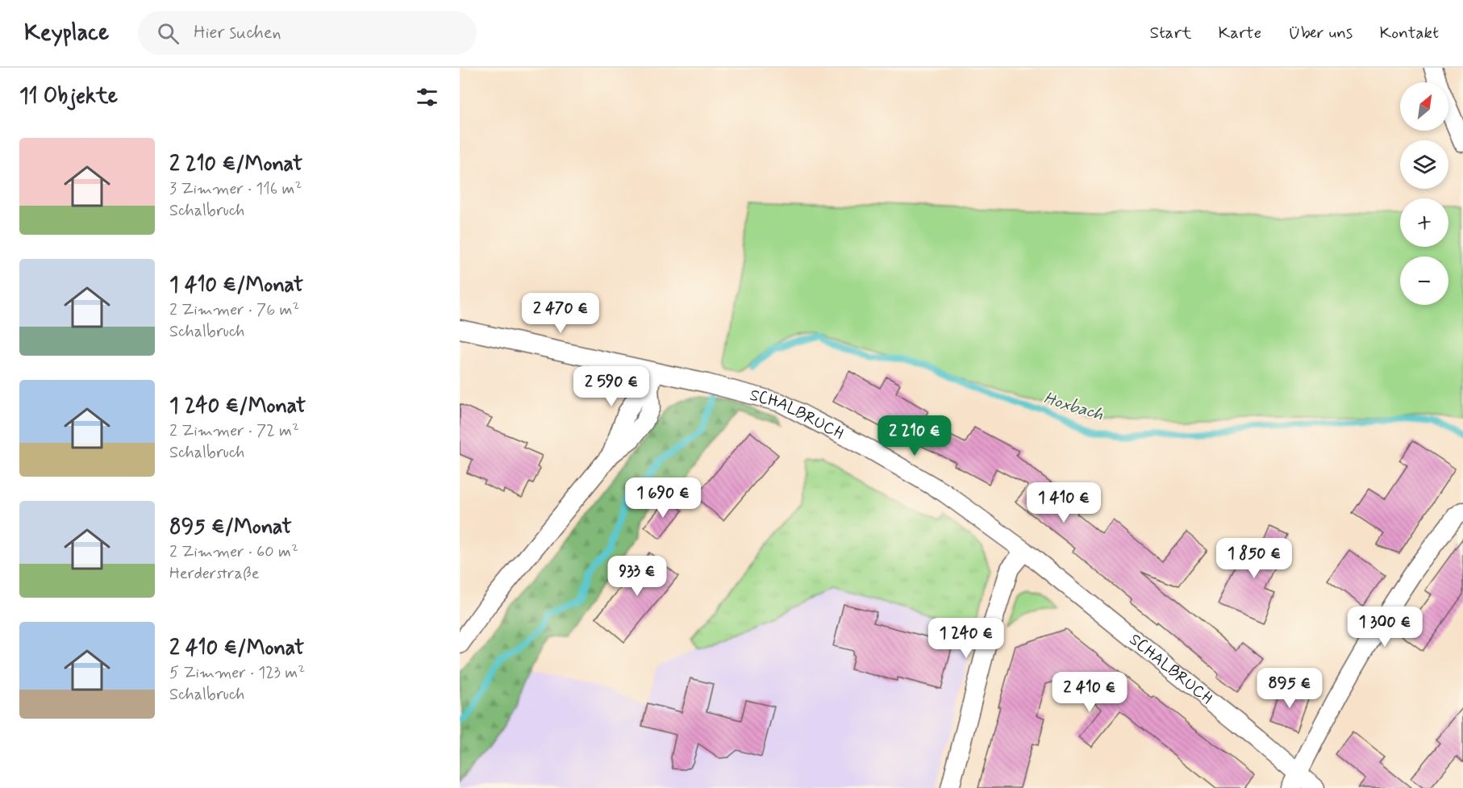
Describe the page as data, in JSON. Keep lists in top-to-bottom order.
{
  "streets": {
    "street": ["SCHALBRUCH"]
  },
  "water": ["Hoxbach"],
  "north": "top right",
  "page": {
    "header": "Keyplace",
    "search": "Hier suchen",
    "nav": [
      "Start",
      "Karte",
      "Über uns",
      "Kontakt"
    ],
    "heading": "11 Objekte",
    "map_buttons": ["+", "−"],
    "list": [
      {
        "name": "2 210 €/Monat",
        "note": "3 Zimmer · 116 m² · Schalbruch"
      },
      {
        "name": "1 410 €/Monat",
        "note": "2 Zimmer · 76 m² · Schalbruch"
      },
      {
        "name": "1 240 €/Monat",
        "note": "2 Zimmer · 72 m² · Schalbruch"
      },
      {
        "name": "895 €/Monat",
        "note": "2 Zimmer · 60 m² · Herderstraße"
      },
      {
        "name": "2 410 €/Monat",
        "note": "5 Zimmer · 123 m² · Schalbruch"
      }
    ],
    "price": [
      "2 470 €",
      "2 590 €",
      "2 210 €",
      "1 690 €",
      "1 410 €",
      "1 850 €",
      "933 €",
      "1 300 €",
      "1 240 €",
      "895 €",
      "2 410 €"
    ]
  }
}
